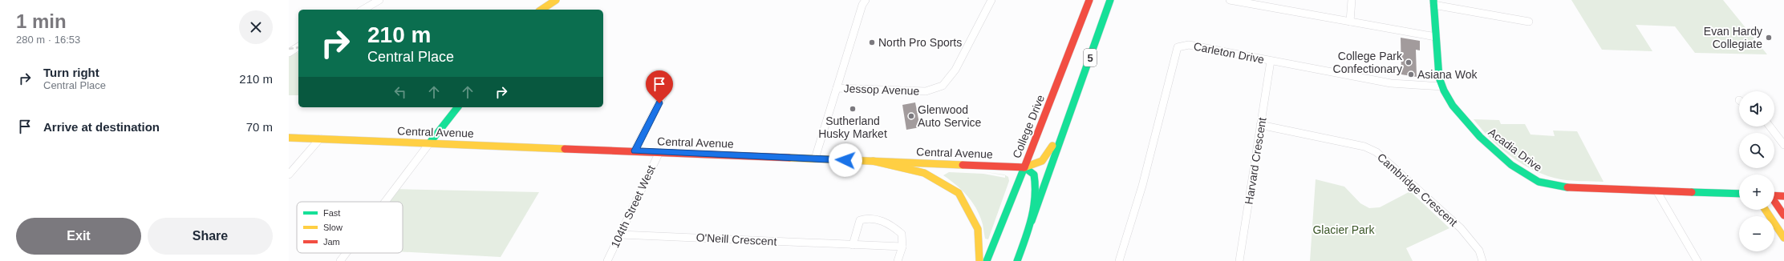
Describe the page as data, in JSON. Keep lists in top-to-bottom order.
{
  "streets": {
    "main road": [
      "5",
      "College Drive",
      "Central Avenue",
      "Acadia Drive"
    ],
    "street": [
      "Carleton Drive",
      "Jessop Avenue",
      "Harvard Crescent",
      "Cambridge Crescent",
      "104th Street West",
      "O'Neill Crescent"
    ]
  },
  "crossings": [
    ["Carleton Drive", "Acadia Drive"],
    ["Carleton Drive", "Harvard Crescent"],
    ["5", "Central Avenue"],
    ["College Drive", "Central Avenue"],
    ["Central Avenue", "104th Street West"],
    ["Harvard Crescent", "Cambridge Crescent"],
    ["104th Street West", "O'Neill Crescent"]
  ],
  "parks": ["Glacier Park"],
  "places": [
    "Evan Hardy Collegiate",
    "North Pro Sports",
    "College Park Confectionary",
    "Asiana Wok",
    "Sutherland Husky Market",
    "Glenwood Auto Service"
  ],
  "legend": ["Fast", "Slow", "Jam"],
  "page": {
    "heading": ["1 min", "280 m · 16:53"],
    "turn": ["210 m", "Central Place"],
    "list": [
      {
        "name": "Turn right",
        "note": "Central Place",
        "value": "210 m"
      },
      {
        "name": "Arrive at destination",
        "value": "70 m"
      }
    ],
    "map_buttons": ["+", "−"],
    "buttons": ["Exit", "Share"]
  }
}
